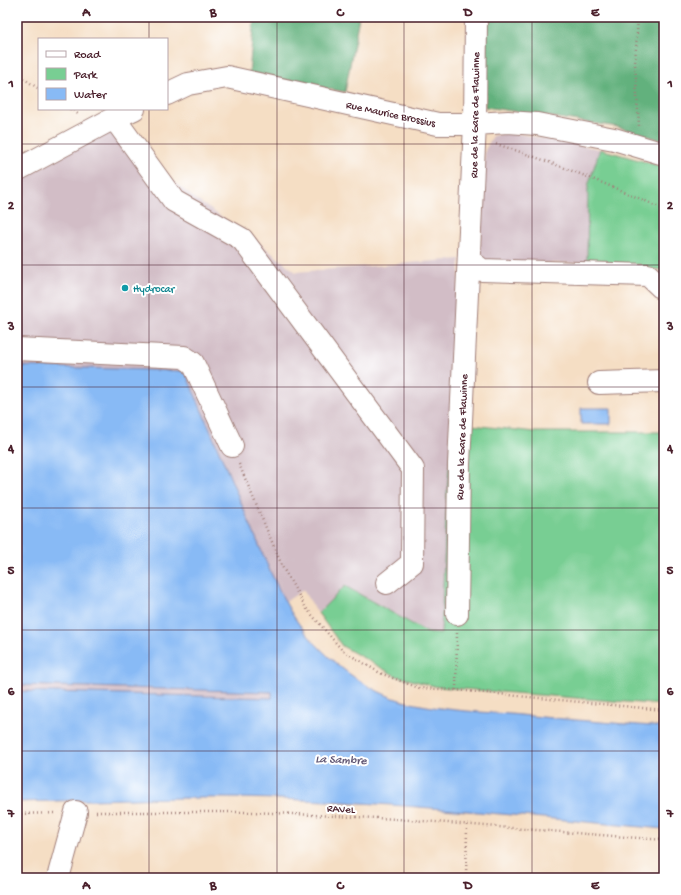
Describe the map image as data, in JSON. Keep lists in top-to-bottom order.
{
  "streets": {
    "street": ["Rue Maurice Brossius", "Rue de la Gare de Flawinne"],
    "path": ["RAVeL"]
  },
  "crossings": [
    ["Rue Maurice Brossius", "Rue de la Gare de Flawinne"]
  ],
  "water": ["La Sambre"],
  "places": ["Hydrocar"],
  "legend": ["Road", "Park", "Water"],
  "grid": {
    "columns": [
      "A",
      "B",
      "C",
      "D",
      "E"
    ],
    "rows": [
      "1",
      "2",
      "3",
      "4",
      "5",
      "6",
      "7"
    ]
  }
}
